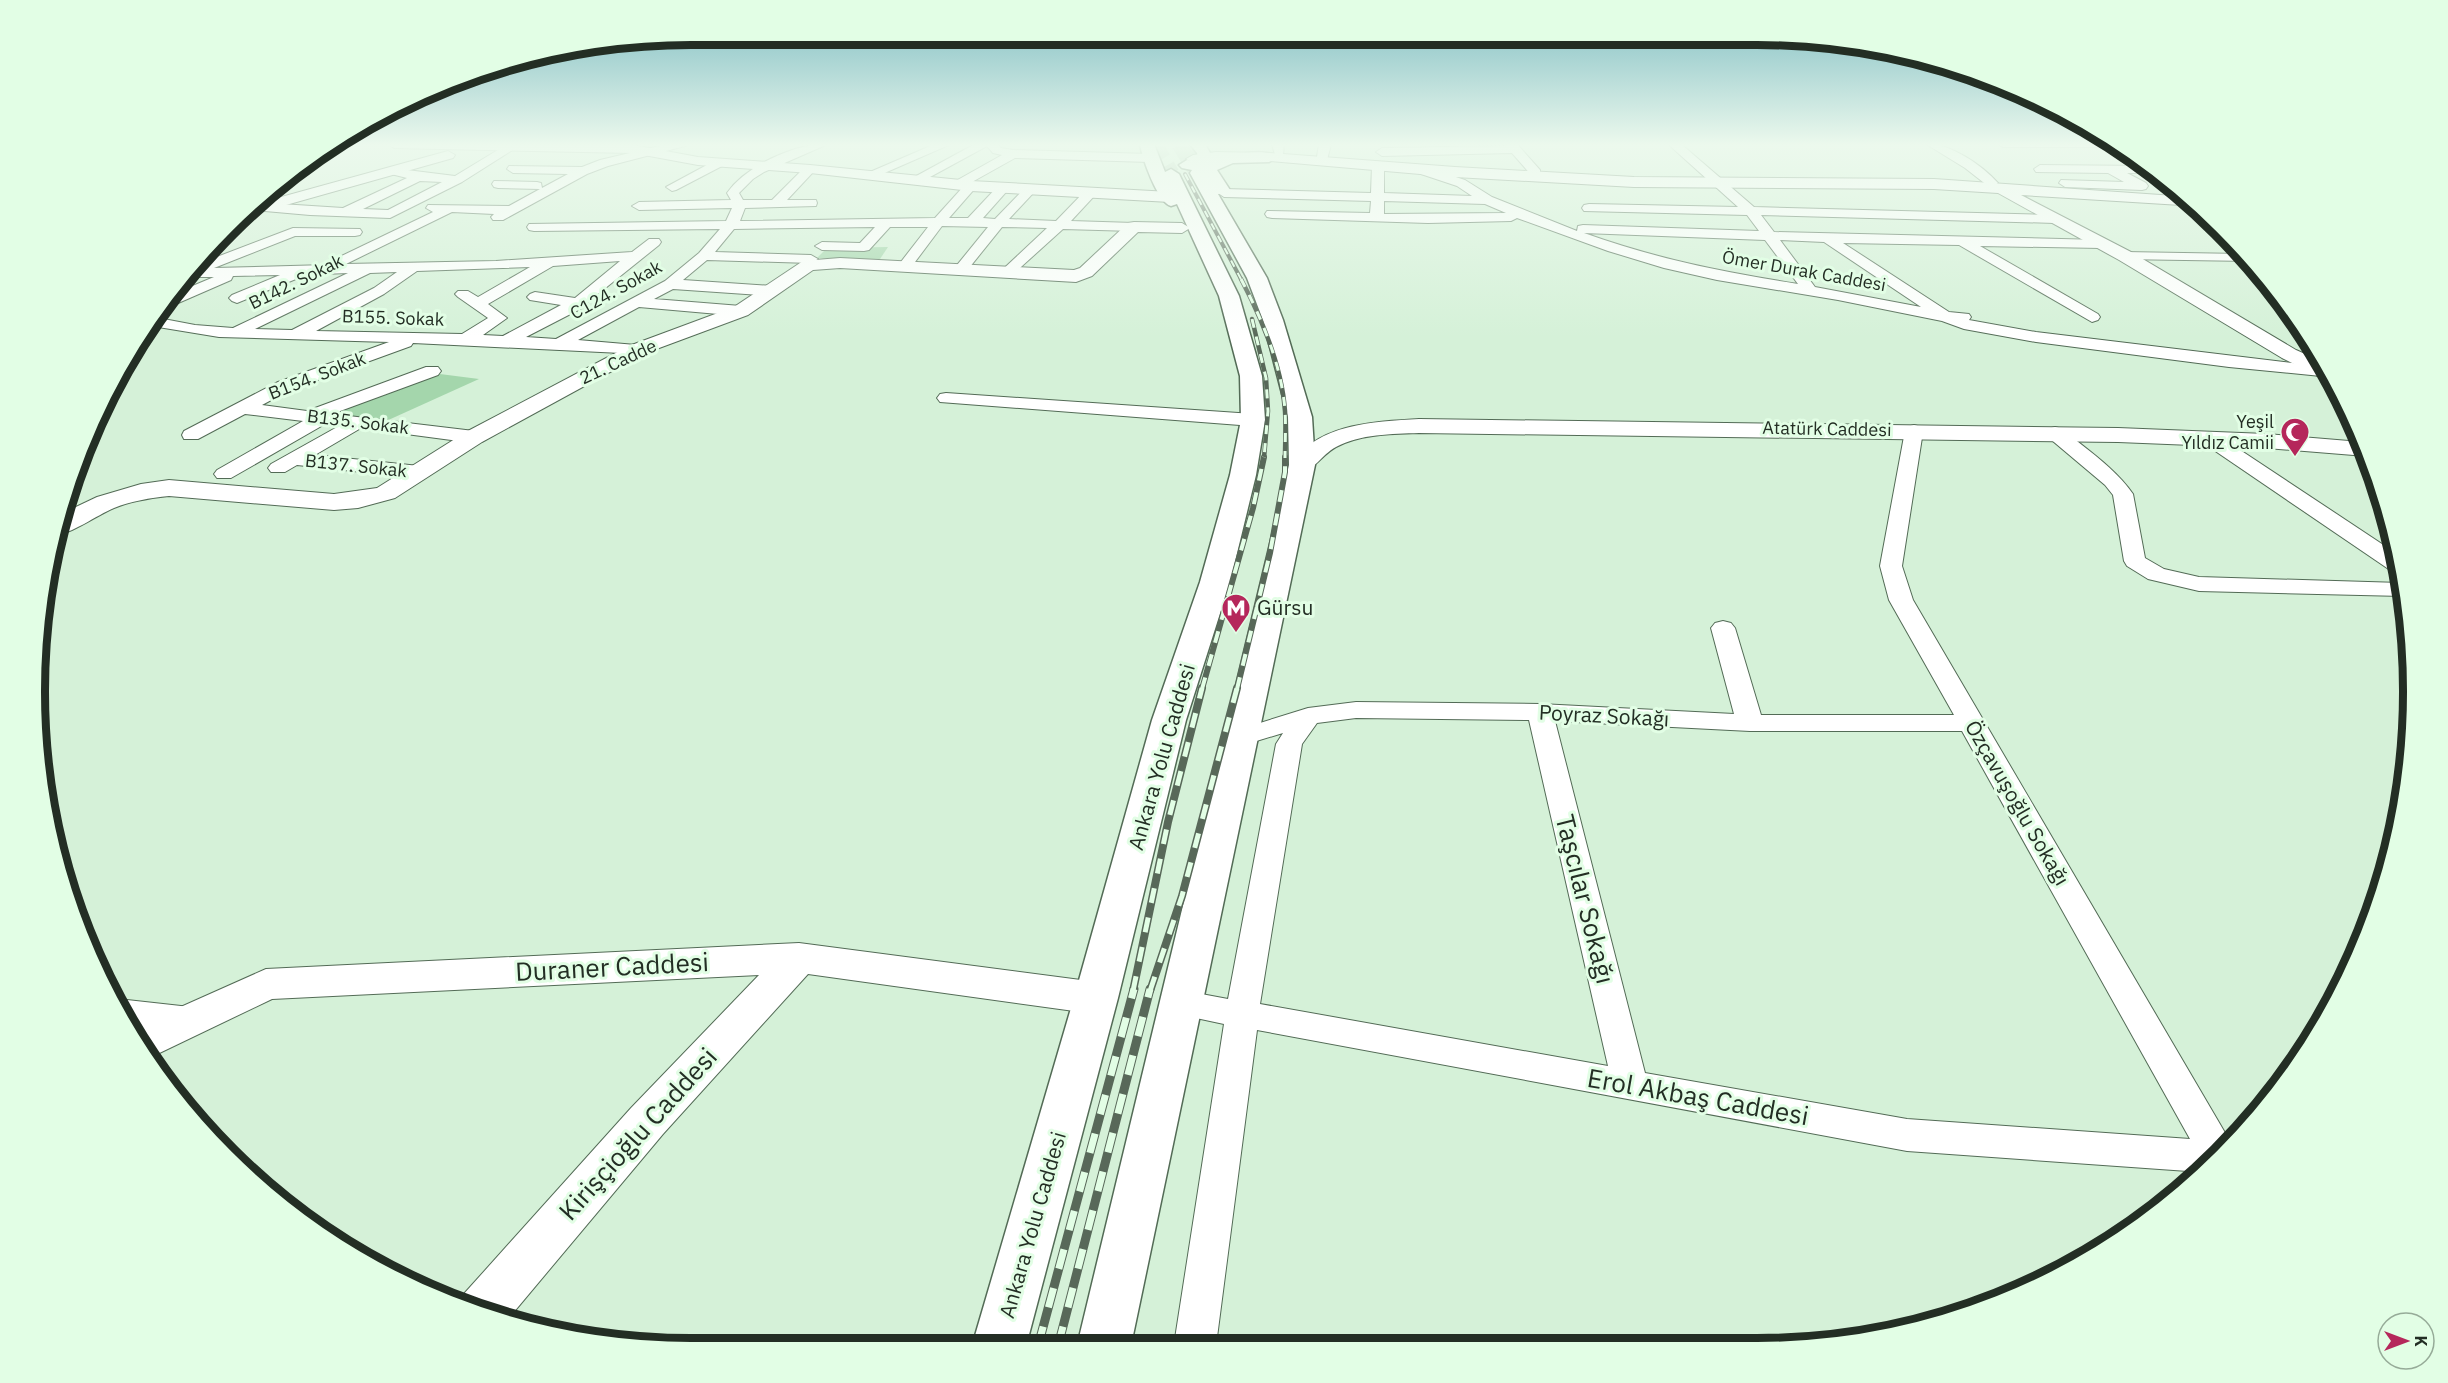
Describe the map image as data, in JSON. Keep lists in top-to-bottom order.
{
  "streets": {
    "highway": ["Ankara Yolu Caddesi"],
    "main road": [
      "21. Cadde",
      "Atatürk Caddesi",
      "Duraner Caddesi",
      "Kirişçioğlu Caddesi"
    ],
    "street": [
      "Ömer Durak Caddesi",
      "B142. Sokak",
      "C124. Sokak",
      "B155. Sokak",
      "B154. Sokak",
      "B135. Sokak",
      "B137. Sokak",
      "Poyraz Sokağı",
      "Özçavuşoğlu Sokağı",
      "Taşcılar Sokağı",
      "Erol Akbaş Caddesi"
    ]
  },
  "crossings": [
    ["B142. Sokak", "B155. Sokak"],
    ["C124. Sokak", "B155. Sokak"],
    ["B155. Sokak", "21. Cadde"],
    ["B155. Sokak", "B154. Sokak"],
    ["21. Cadde", "B135. Sokak"],
    ["21. Cadde", "B137. Sokak"],
    ["B154. Sokak", "B135. Sokak"],
    ["B135. Sokak", "B137. Sokak"],
    ["Atatürk Caddesi", "Özçavuşoğlu Sokağı"],
    ["Poyraz Sokağı", "Özçavuşoğlu Sokağı"],
    ["Poyraz Sokağı", "Taşcılar Sokağı"],
    ["Ankara Yolu Caddesi", "Duraner Caddesi"],
    ["Taşcılar Sokağı", "Erol Akbaş Caddesi"],
    ["Duraner Caddesi", "Kirişçioğlu Caddesi"]
  ],
  "places": {
    "mosque": ["Yeşil Yıldız Camii"],
    "metro station": ["Gürsu"]
  },
  "north": "right"
}
